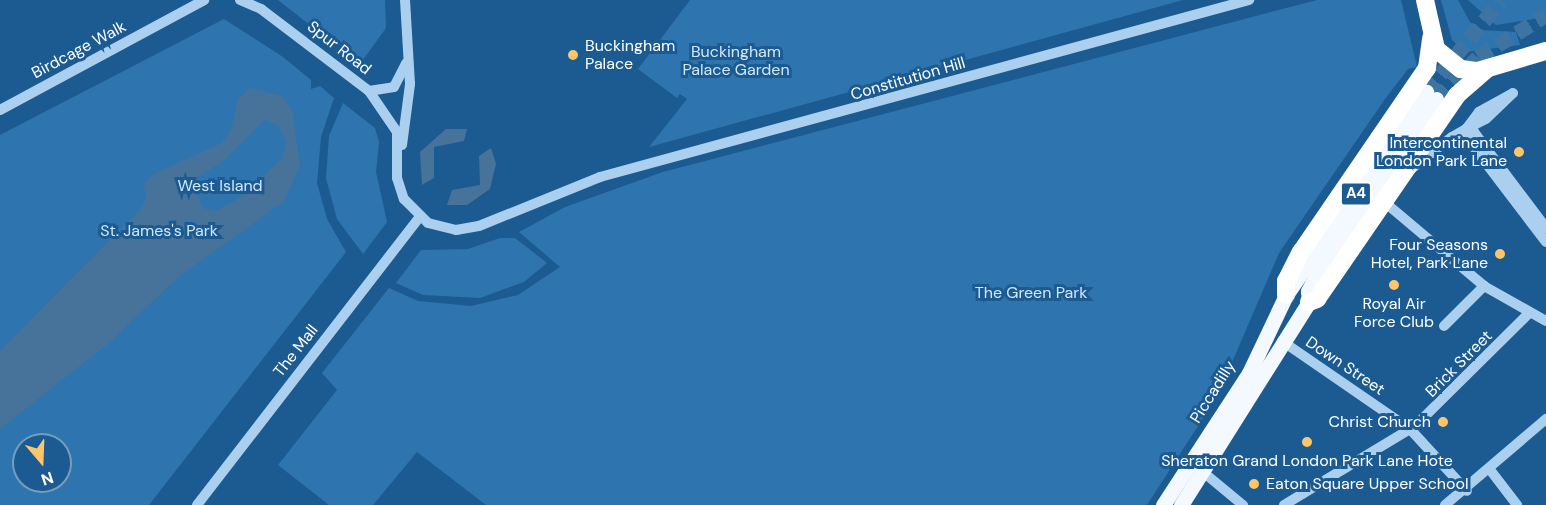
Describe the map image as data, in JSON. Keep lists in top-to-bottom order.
{
  "streets": {
    "highway": ["A4"],
    "main road": ["Piccadilly"],
    "street": [
      "Spur Road",
      "Birdcage Walk",
      "Constitution Hill",
      "The Mall",
      "Brick Street",
      "Down Street"
    ]
  },
  "crossings": [
    ["Constitution Hill", "The Mall"],
    ["A4", "Piccadilly"],
    ["Brick Street", "Down Street"],
    ["Down Street", "Piccadilly"]
  ],
  "parks": [
    "Buckingham Palace Garden",
    "West Island",
    "St. James's Park",
    "The Green Park"
  ],
  "places": [
    "Buckingham Palace",
    "Intercontinental London Park Lane",
    "Four Seasons Hotel, Park Lane",
    "Royal Air Force Club",
    "Christ Church",
    "Sheraton Grand London Park Lane Hote",
    "Eaton Square Upper School"
  ],
  "north": "bottom"
}
